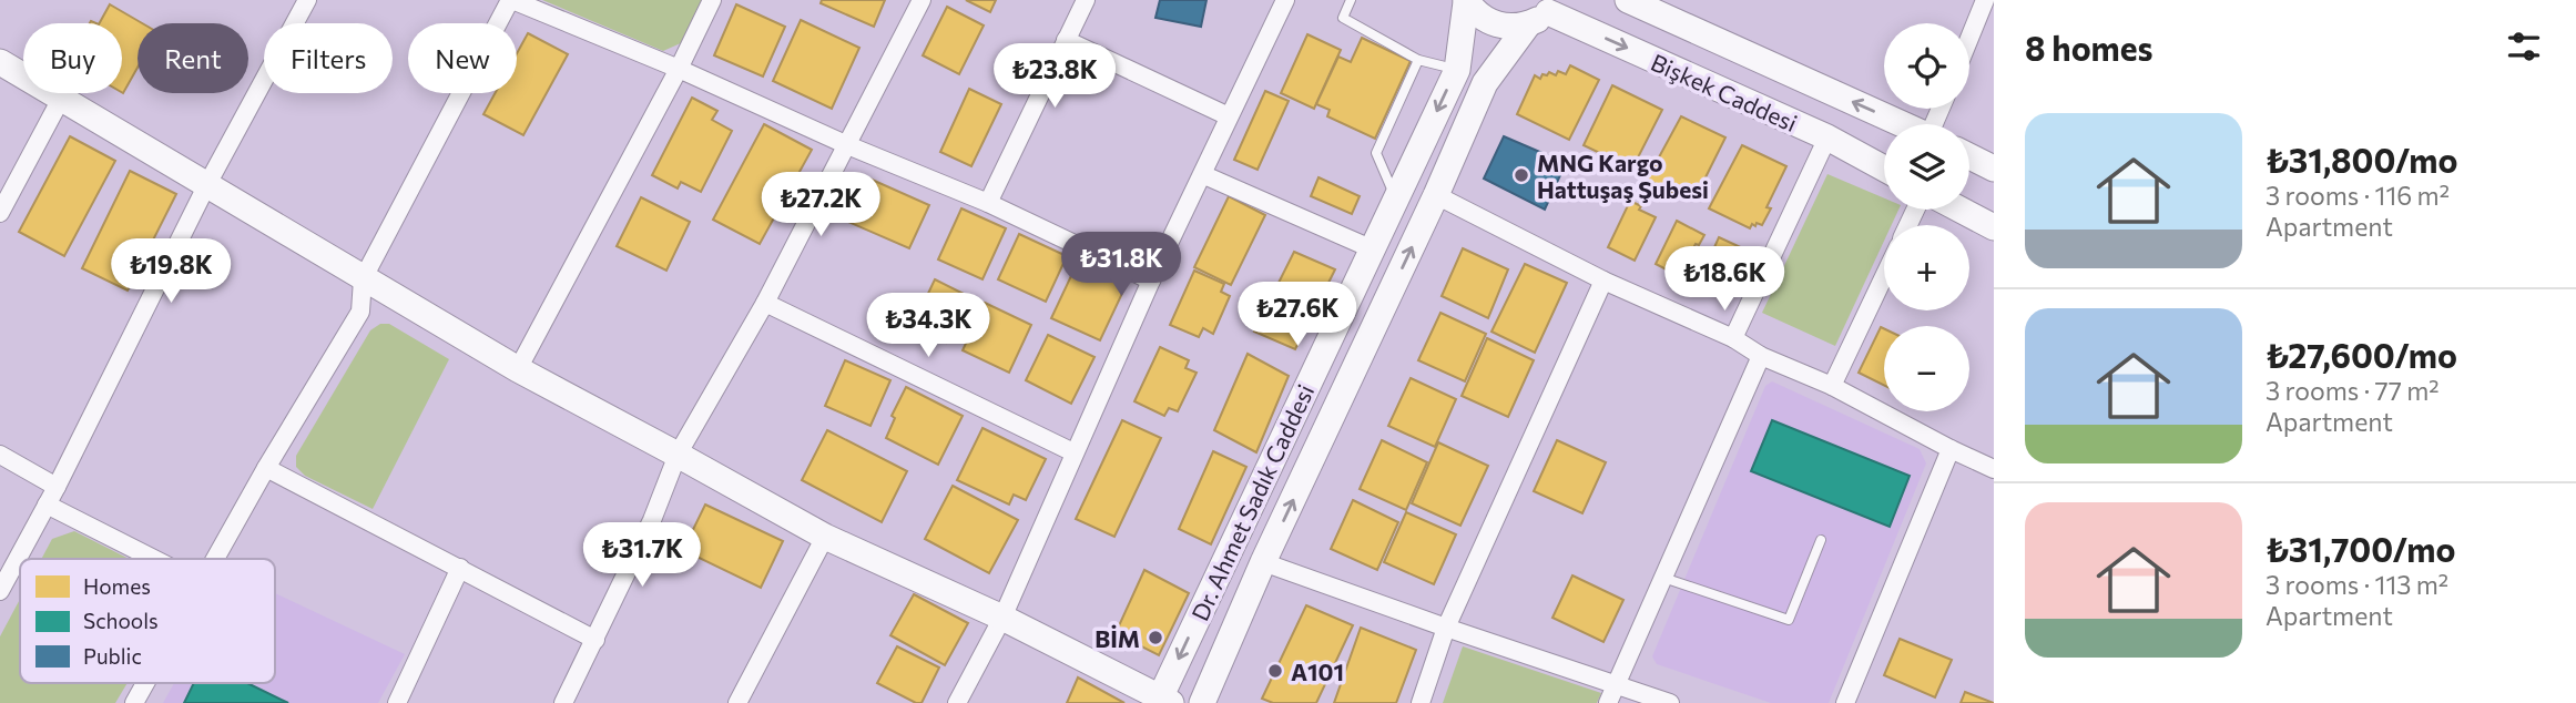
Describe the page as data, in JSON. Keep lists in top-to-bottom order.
{
  "streets": {
    "street": ["Bişkek Caddesi", "Dr. Ahmet Sadık Caddesi"]
  },
  "crossings": [
    ["Bişkek Caddesi", "Dr. Ahmet Sadık Caddesi"]
  ],
  "places": ["MNG Kargo Hattuşaş Şubesi", "BİM", "A101"],
  "legend": ["Homes", "Schools", "Public"],
  "page": {
    "heading": "8 homes",
    "map_buttons": ["+", "−"],
    "chip": [
      "Buy",
      "Rent",
      "Filters",
      "New"
    ],
    "price": [
      "₺23.8K",
      "₺27.2K",
      "₺31.8K",
      "₺19.8K",
      "₺18.6K",
      "₺27.6K",
      "₺34.3K",
      "₺31.7K"
    ],
    "list": [
      {
        "name": "₺31,800/mo",
        "note": "3 rooms · 116 m² · Apartment"
      },
      {
        "name": "₺27,600/mo",
        "note": "3 rooms · 77 m² · Apartment"
      },
      {
        "name": "₺31,700/mo",
        "note": "3 rooms · 113 m² · Apartment"
      }
    ]
  }
}
